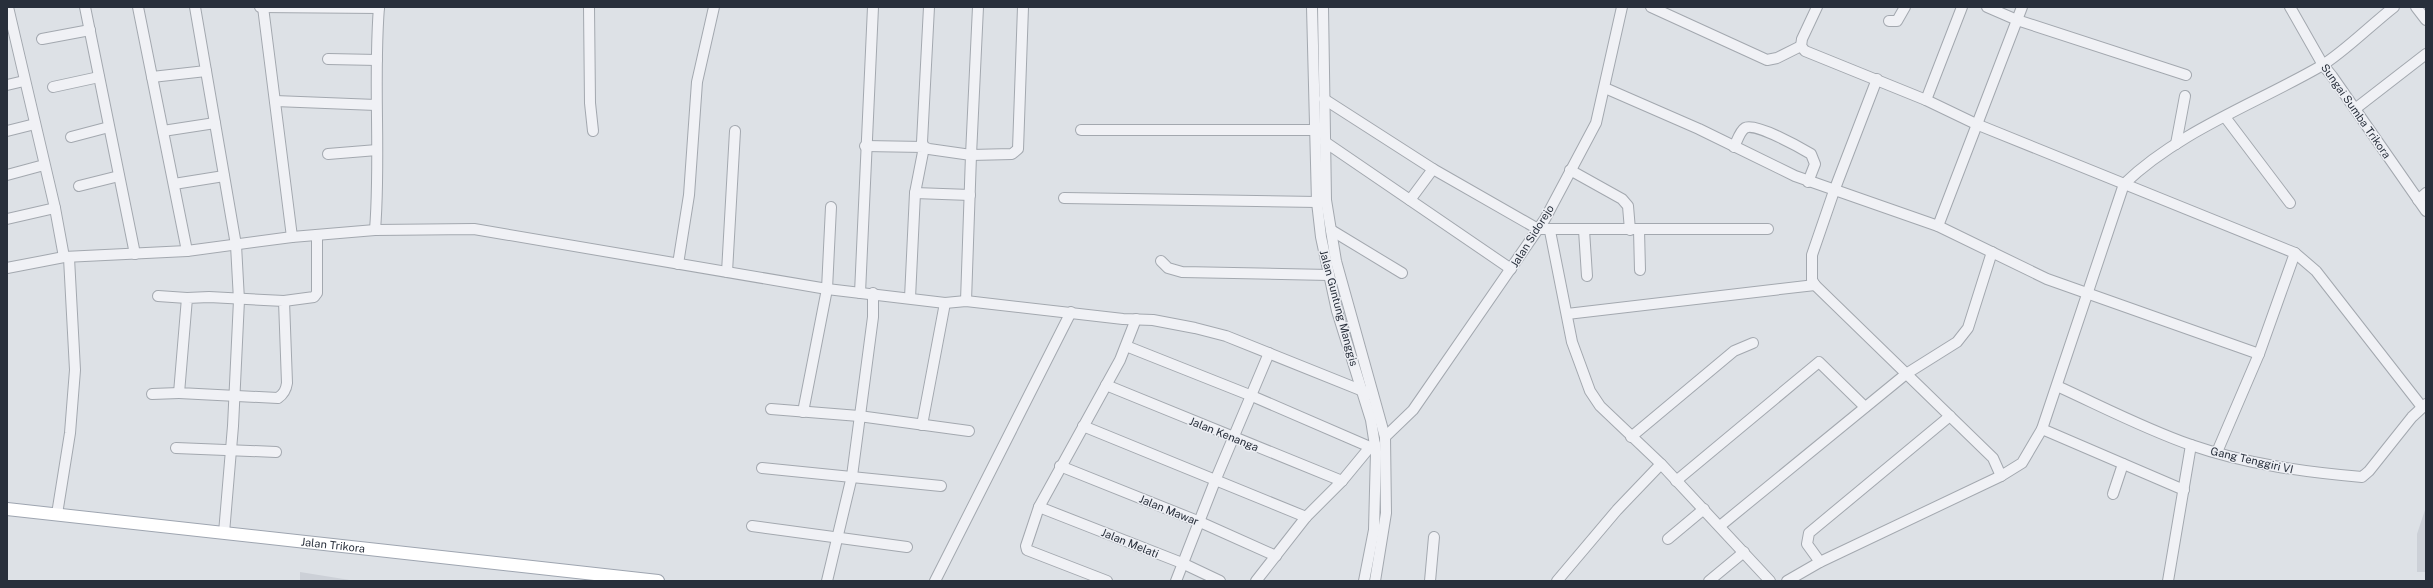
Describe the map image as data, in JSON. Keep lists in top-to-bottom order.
{
  "streets": {
    "main road": ["Jalan Trikora"],
    "street": [
      "Sungai Sumba Trikora",
      "Jalan Sidorejo",
      "Jalan Guntung Manggis",
      "Jalan Kenanga",
      "Gang Tenggiri VI",
      "Jalan Mawar",
      "Jalan Melati"
    ]
  },
  "crossings": [
    ["Jalan Sidorejo", "Jalan Guntung Manggis"]
  ]
}
